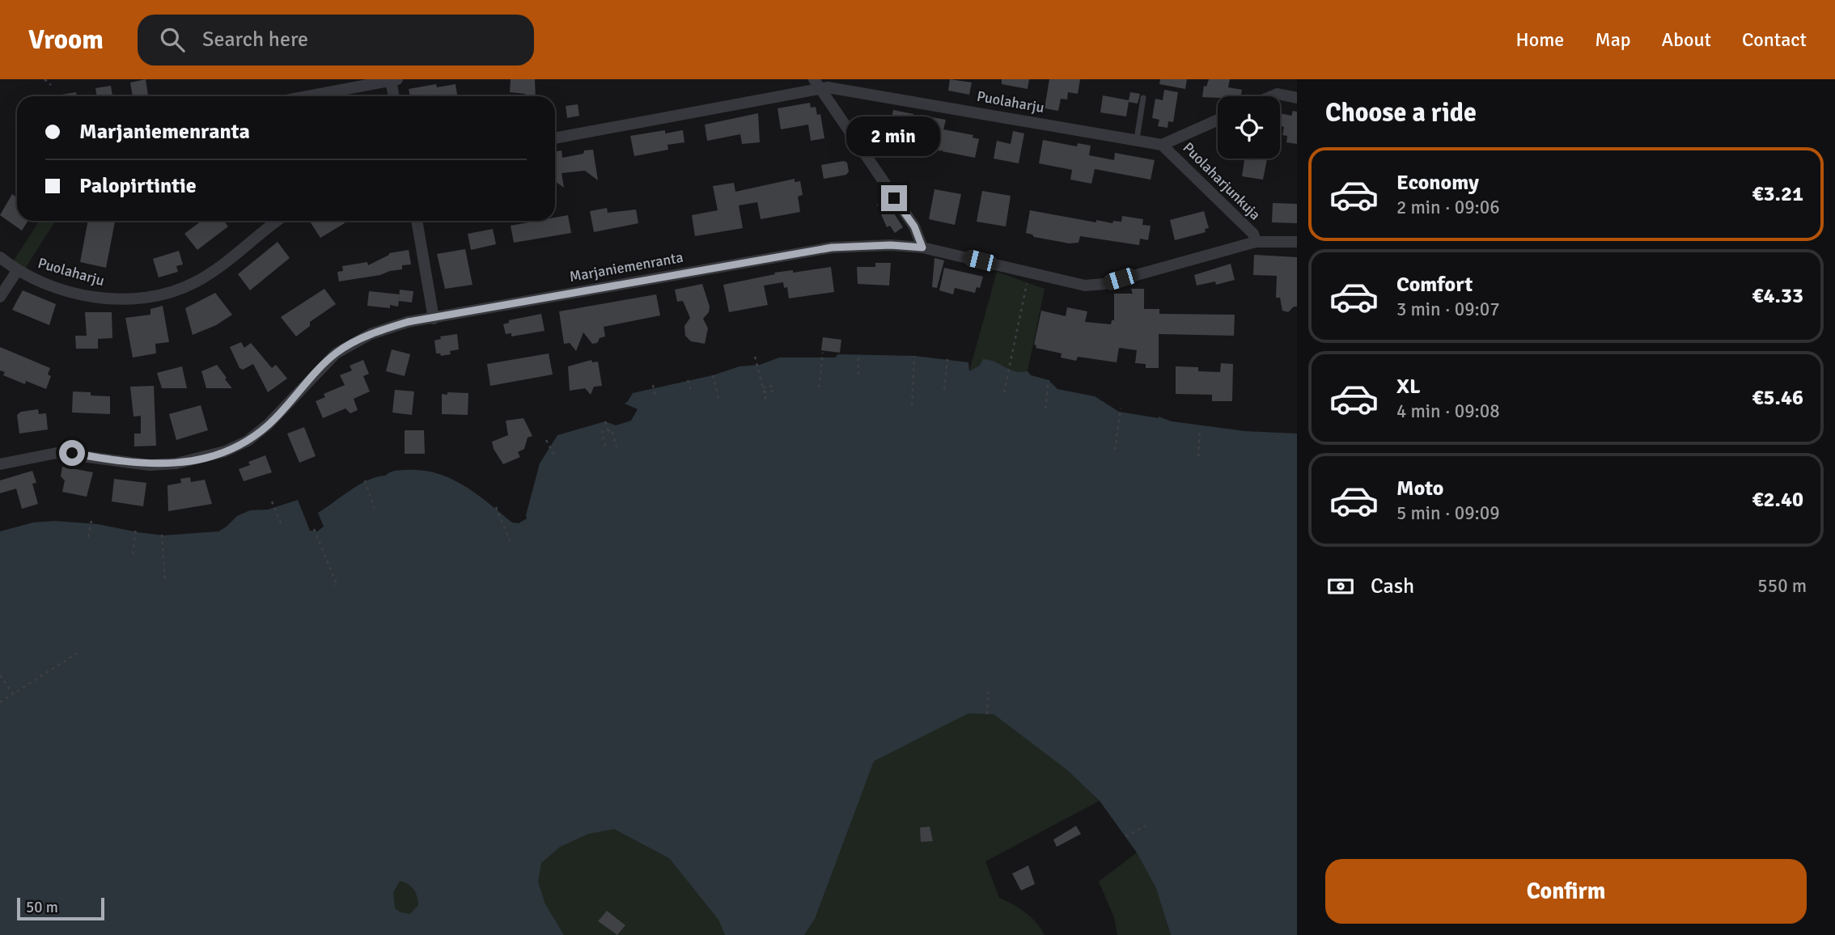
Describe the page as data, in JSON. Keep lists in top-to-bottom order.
{
  "streets": {
    "street": ["Puolaharju", "Puolaharjunkuja", "Marjaniemenranta"]
  },
  "crossings": [
    ["Puolaharju", "Puolaharjunkuja"],
    ["Puolaharjunkuja", "Marjaniemenranta"]
  ],
  "scale_bar": "50 m",
  "page": {
    "header": "Vroom",
    "search": "Search here",
    "nav": [
      "Home",
      "Map",
      "About",
      "Contact"
    ],
    "heading": "Choose a ride",
    "banner": ["Marjaniemenranta", "Palopirtintie"],
    "bubble": "2 min",
    "list": [
      {
        "name": "Economy",
        "note": "2 min · 09:06",
        "value": "€3.21"
      },
      {
        "name": "Comfort",
        "note": "3 min · 09:07",
        "value": "€4.33"
      },
      {
        "name": "XL",
        "note": "4 min · 09:08",
        "value": "€5.46"
      },
      {
        "name": "Moto",
        "note": "5 min · 09:09",
        "value": "€2.40"
      }
    ],
    "pay": ["Cash", "550 m"],
    "buttons": "Confirm",
    "scale": "50 m"
  }
}
